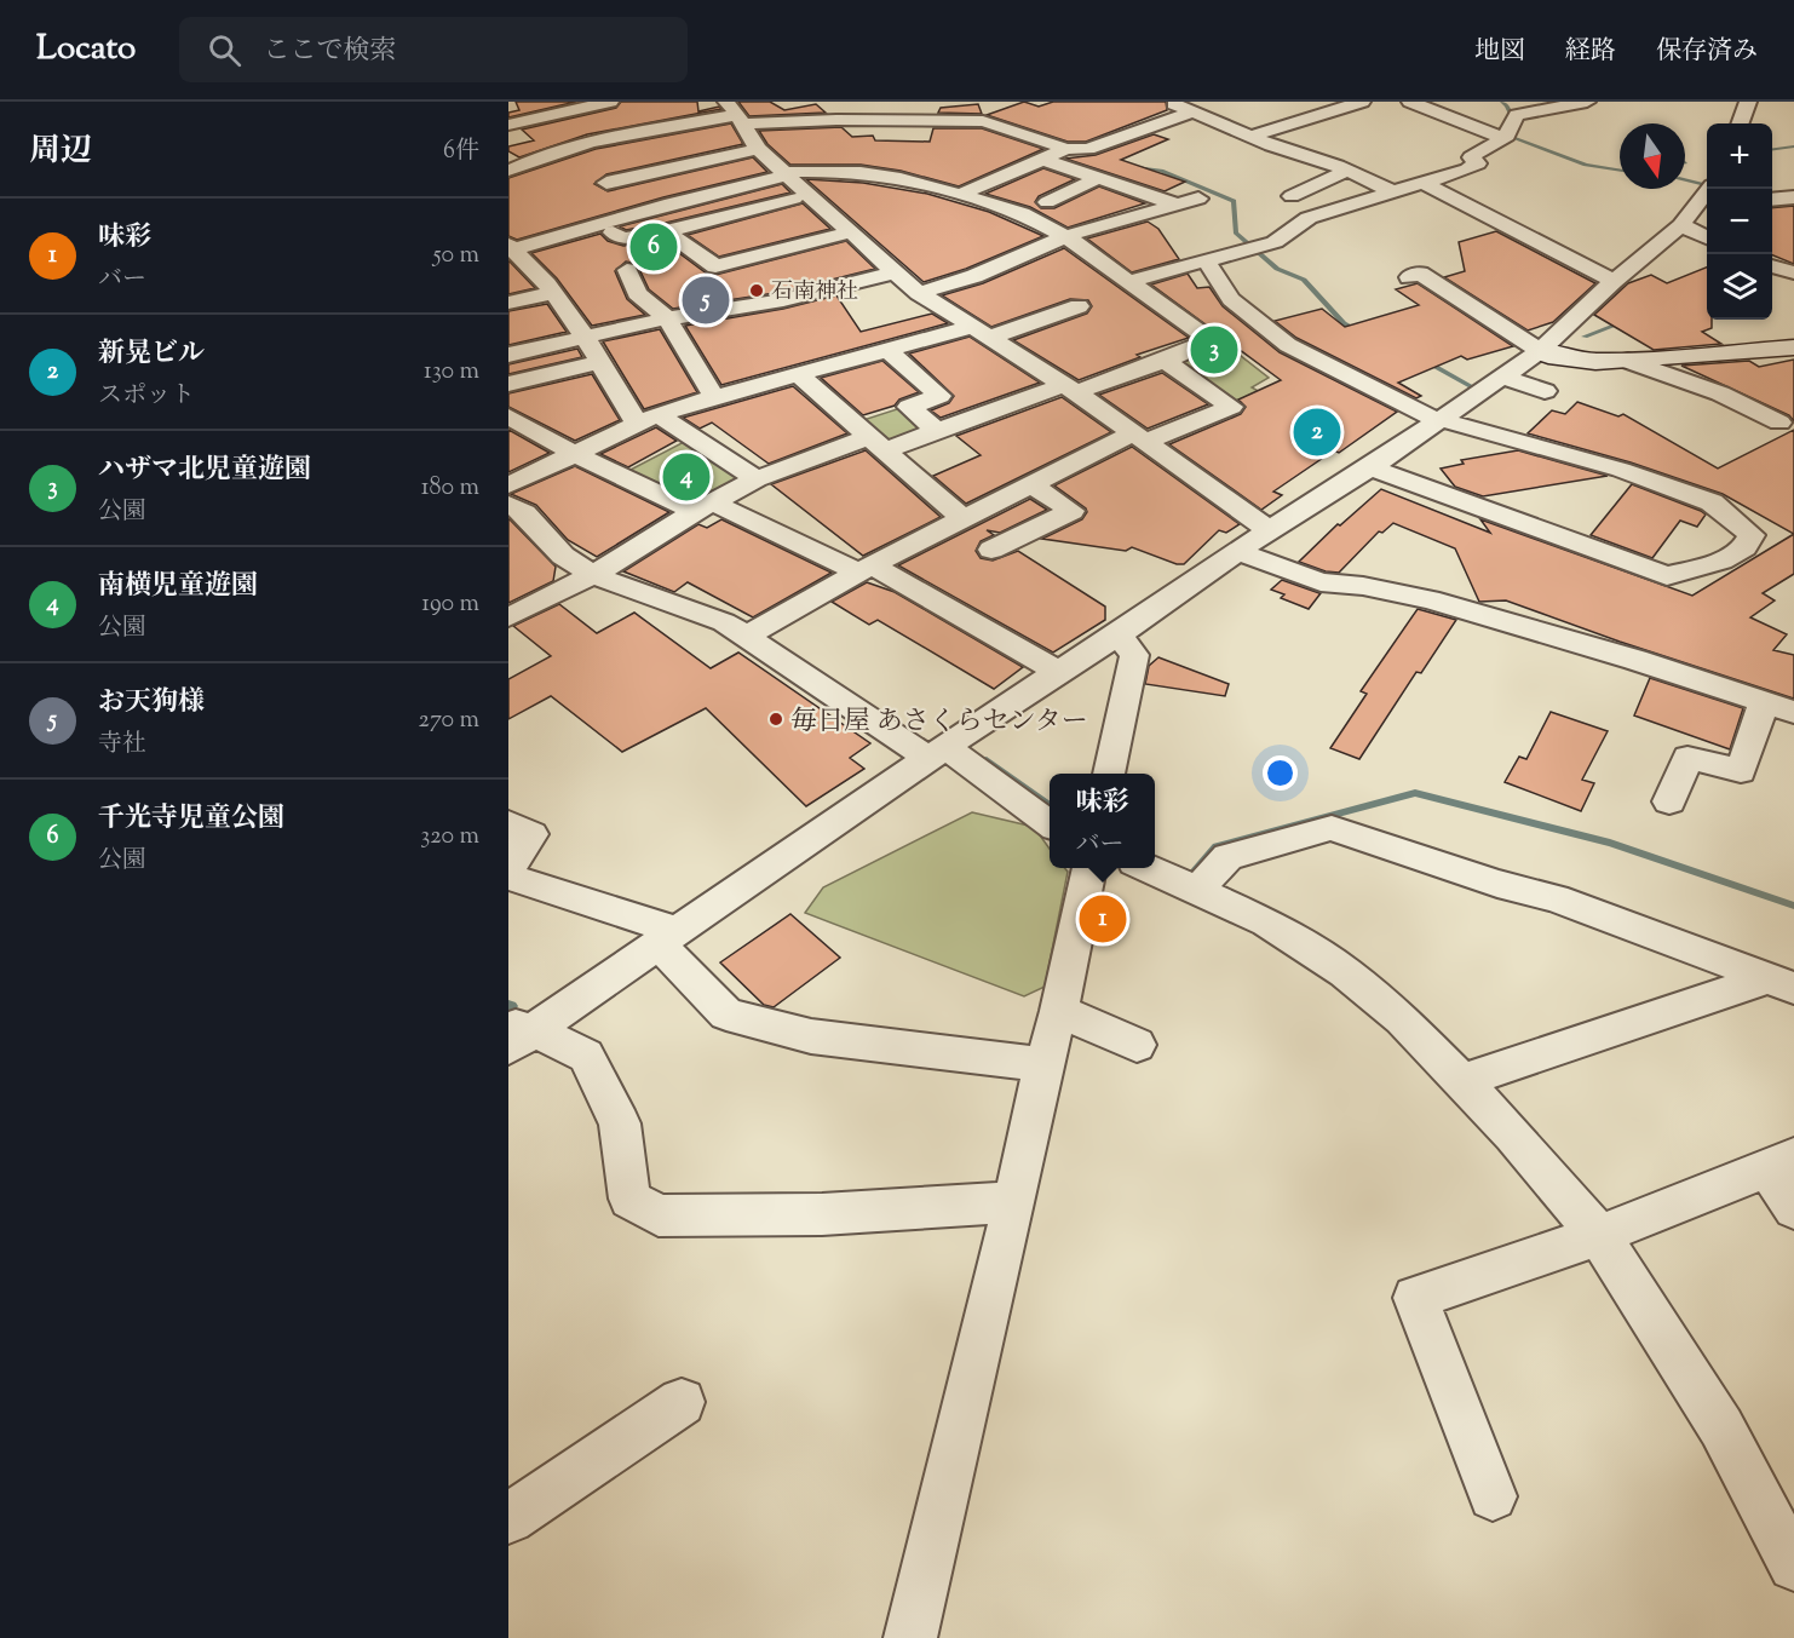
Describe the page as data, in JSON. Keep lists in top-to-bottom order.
{
  "places": ["石南神社", "毎日屋 あさくらセンター"],
  "north": "bottom",
  "page": {
    "header": "Locato",
    "search": "ここで検索",
    "nav": ["地図", "経路", "保存済み"],
    "heading": ["周辺", "6件"],
    "map_buttons": ["+", "−"],
    "list": [
      {
        "mark": "1",
        "name": "味彩",
        "note": "バー",
        "value": "50 m"
      },
      {
        "mark": "2",
        "name": "新晃ビル",
        "note": "スポット",
        "value": "130 m"
      },
      {
        "mark": "3",
        "name": "ハザマ北児童遊園",
        "note": "公園",
        "value": "180 m"
      },
      {
        "mark": "4",
        "name": "南横児童遊園",
        "note": "公園",
        "value": "190 m"
      },
      {
        "mark": "5",
        "name": "お天狗様",
        "note": "寺社",
        "value": "270 m"
      },
      {
        "mark": "6",
        "name": "千光寺児童公園",
        "note": "公園",
        "value": "320 m"
      }
    ],
    "pins": [
      "6",
      "5",
      "3",
      "2",
      "4",
      "1"
    ],
    "popup": ["味彩", "バー"]
  }
}
